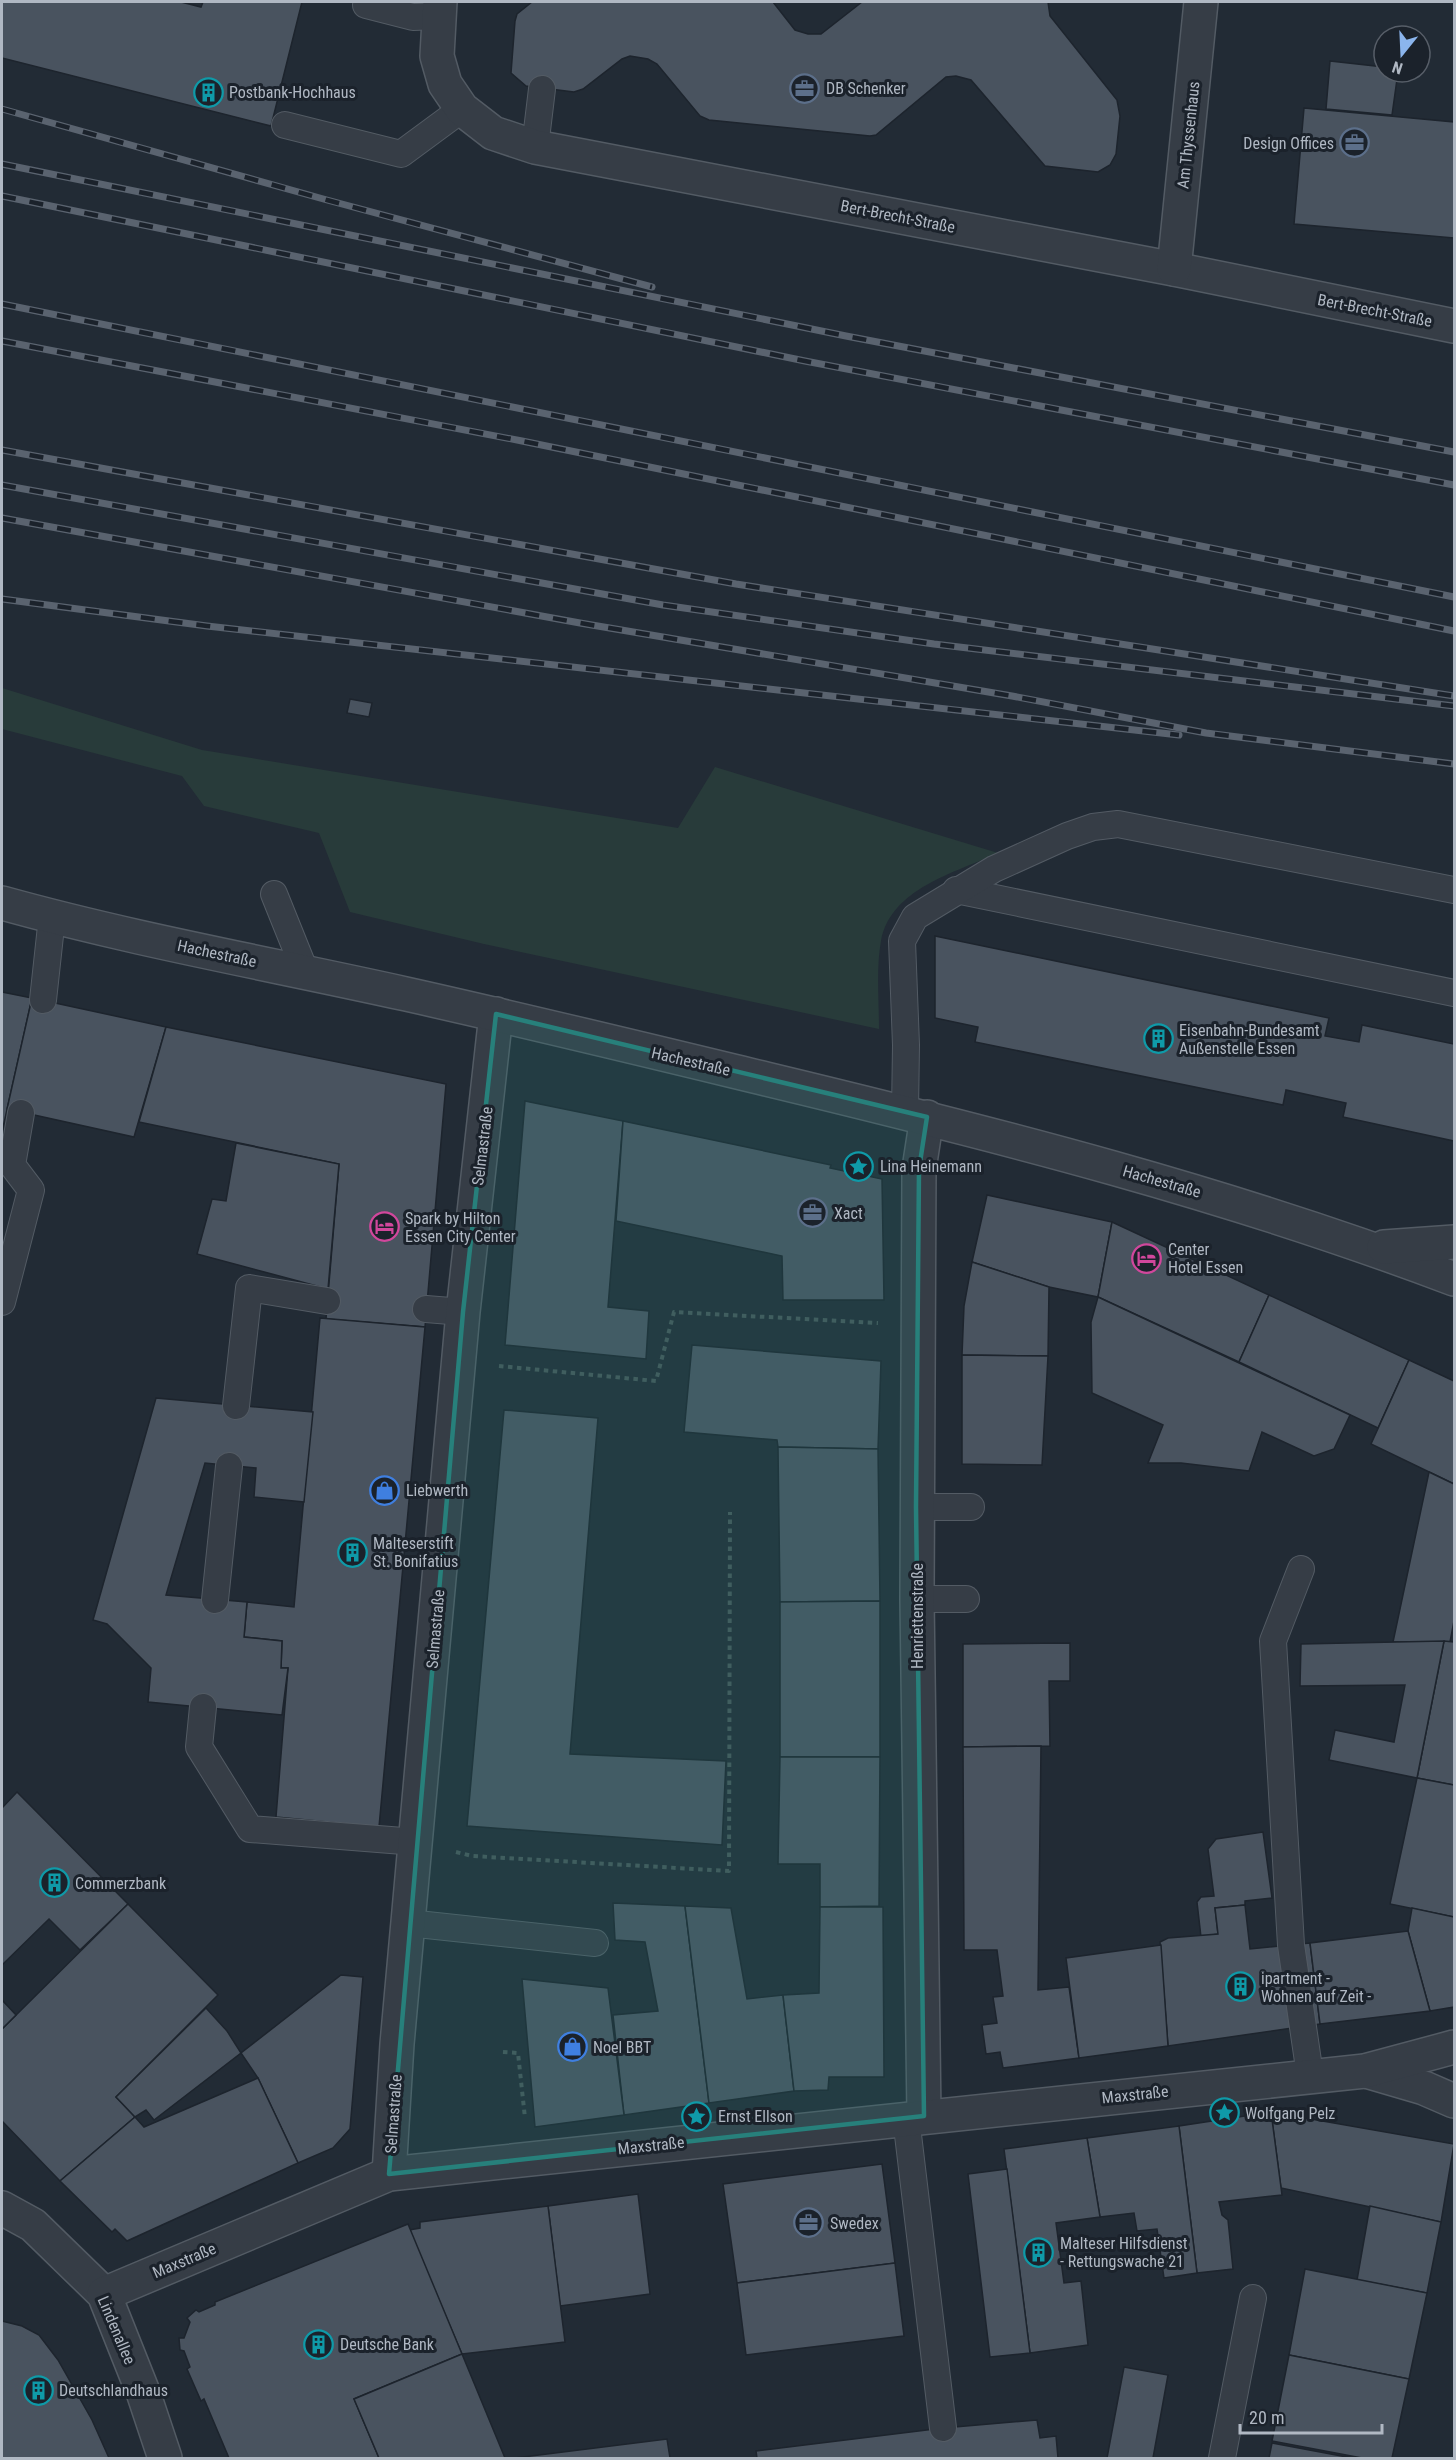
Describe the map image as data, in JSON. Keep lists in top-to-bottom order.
{
  "streets": {
    "street": [
      "Am Thyssenhaus",
      "Bert-Brecht-Straße",
      "Hachestraße",
      "Selmastraße",
      "Henriettenstraße",
      "Maxstraße",
      "Lindenallee"
    ]
  },
  "crossings": [
    ["Am Thyssenhaus", "Bert-Brecht-Straße"],
    ["Hachestraße", "Selmastraße"],
    ["Hachestraße", "Henriettenstraße"],
    ["Selmastraße", "Maxstraße"],
    ["Henriettenstraße", "Maxstraße"],
    ["Maxstraße", "Lindenallee"]
  ],
  "places": {
    "office": [
      "DB Schenker",
      "Design Offices",
      "Xact",
      "Swedex"
    ],
    "building": [
      "Postbank-Hochhaus",
      "Eisenbahn-Bundesamt Außenstelle Essen",
      "Malteserstift St. Bonifatius",
      "Commerzbank",
      "ipartment - Wohnen auf Zeit -",
      "Malteser Hilfsdienst - Rettungswache 21",
      "Deutsche Bank",
      "Deutschlandhaus"
    ],
    "place": ["Lina Heinemann", "Wolfgang Pelz", "Ernst Ellson"],
    "hotel": ["Spark by Hilton Essen City Center", "Center Hotel Essen"],
    "shop": ["Liebwerth", "Noel BBT"]
  },
  "scale_bar": "20 m",
  "north": "bottom"
}
